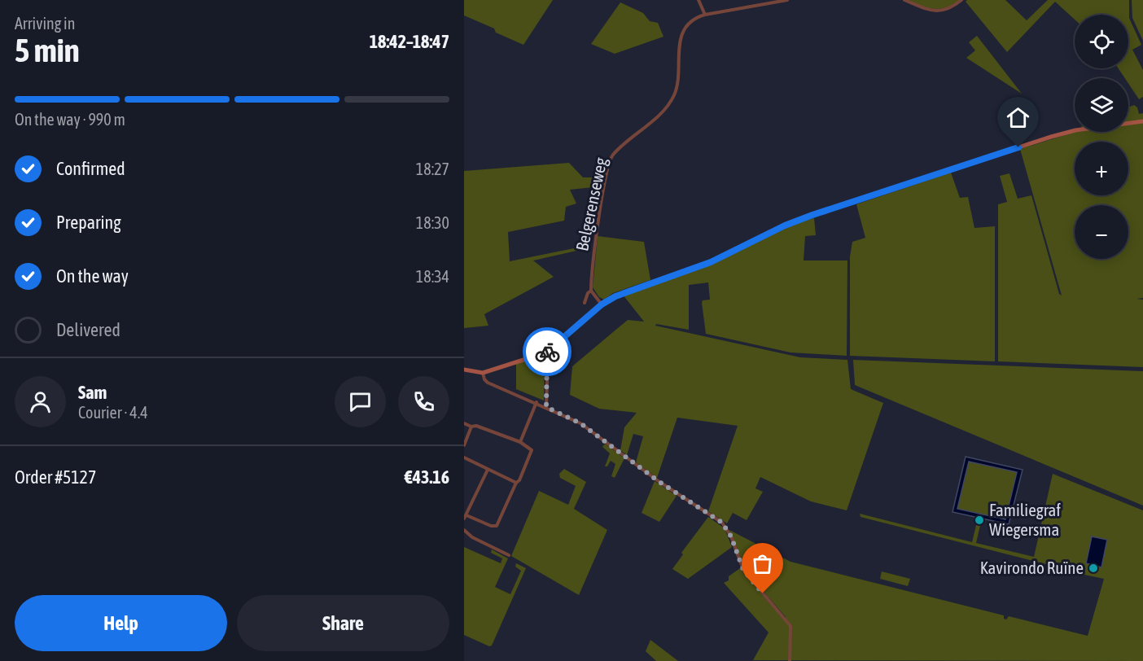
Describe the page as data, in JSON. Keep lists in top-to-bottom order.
{
  "streets": {
    "street": ["Belgerenseweg"]
  },
  "places": ["Familiegraf Wiegersma", "Kavirondo Ruïne"],
  "page": {
    "heading": ["5 min", "Arriving in", "18:42–18:47"],
    "panel": [
      "Sam",
      "Courier · 4.4",
      "Order #5127",
      "€43.16"
    ],
    "map_buttons": ["+", "−"],
    "bar": "On the way · 990 m",
    "list": [
      ["Confirmed", "18:27"],
      ["Preparing", "18:30"],
      ["On the way", "18:34"],
      "Delivered"
    ],
    "buttons": ["Help", "Share"]
  }
}
